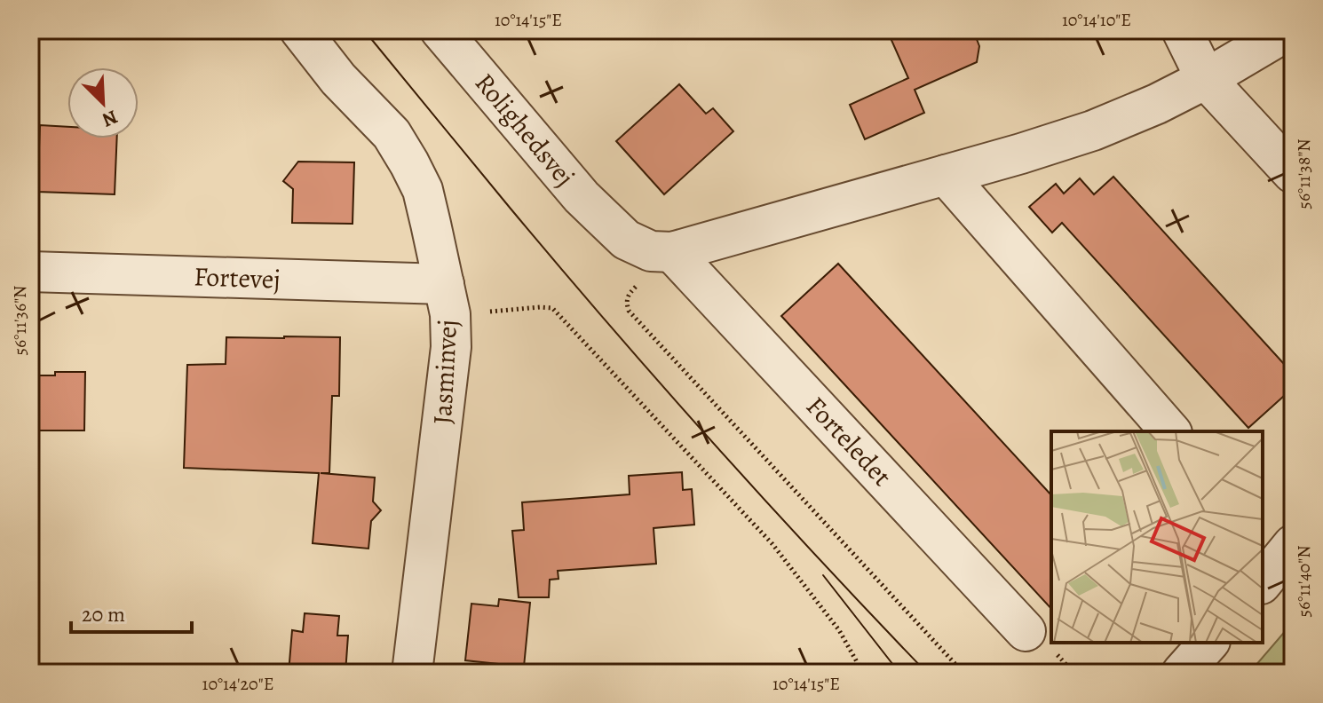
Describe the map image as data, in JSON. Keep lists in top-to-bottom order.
{
  "streets": {
    "street": [
      "Rolighedsvej",
      "Fortevej",
      "Jasminvej",
      "Forteledet"
    ]
  },
  "crossings": [
    ["Fortevej", "Jasminvej"]
  ],
  "scale_bar": "20 m",
  "north": "bottom right",
  "coordinates": [
    "10°14'15\"E",
    "10°14'10\"E",
    "56°11'38\"N",
    "56°11'36\"N",
    "56°11'40\"N",
    "10°14'20\"E"
  ]
}
